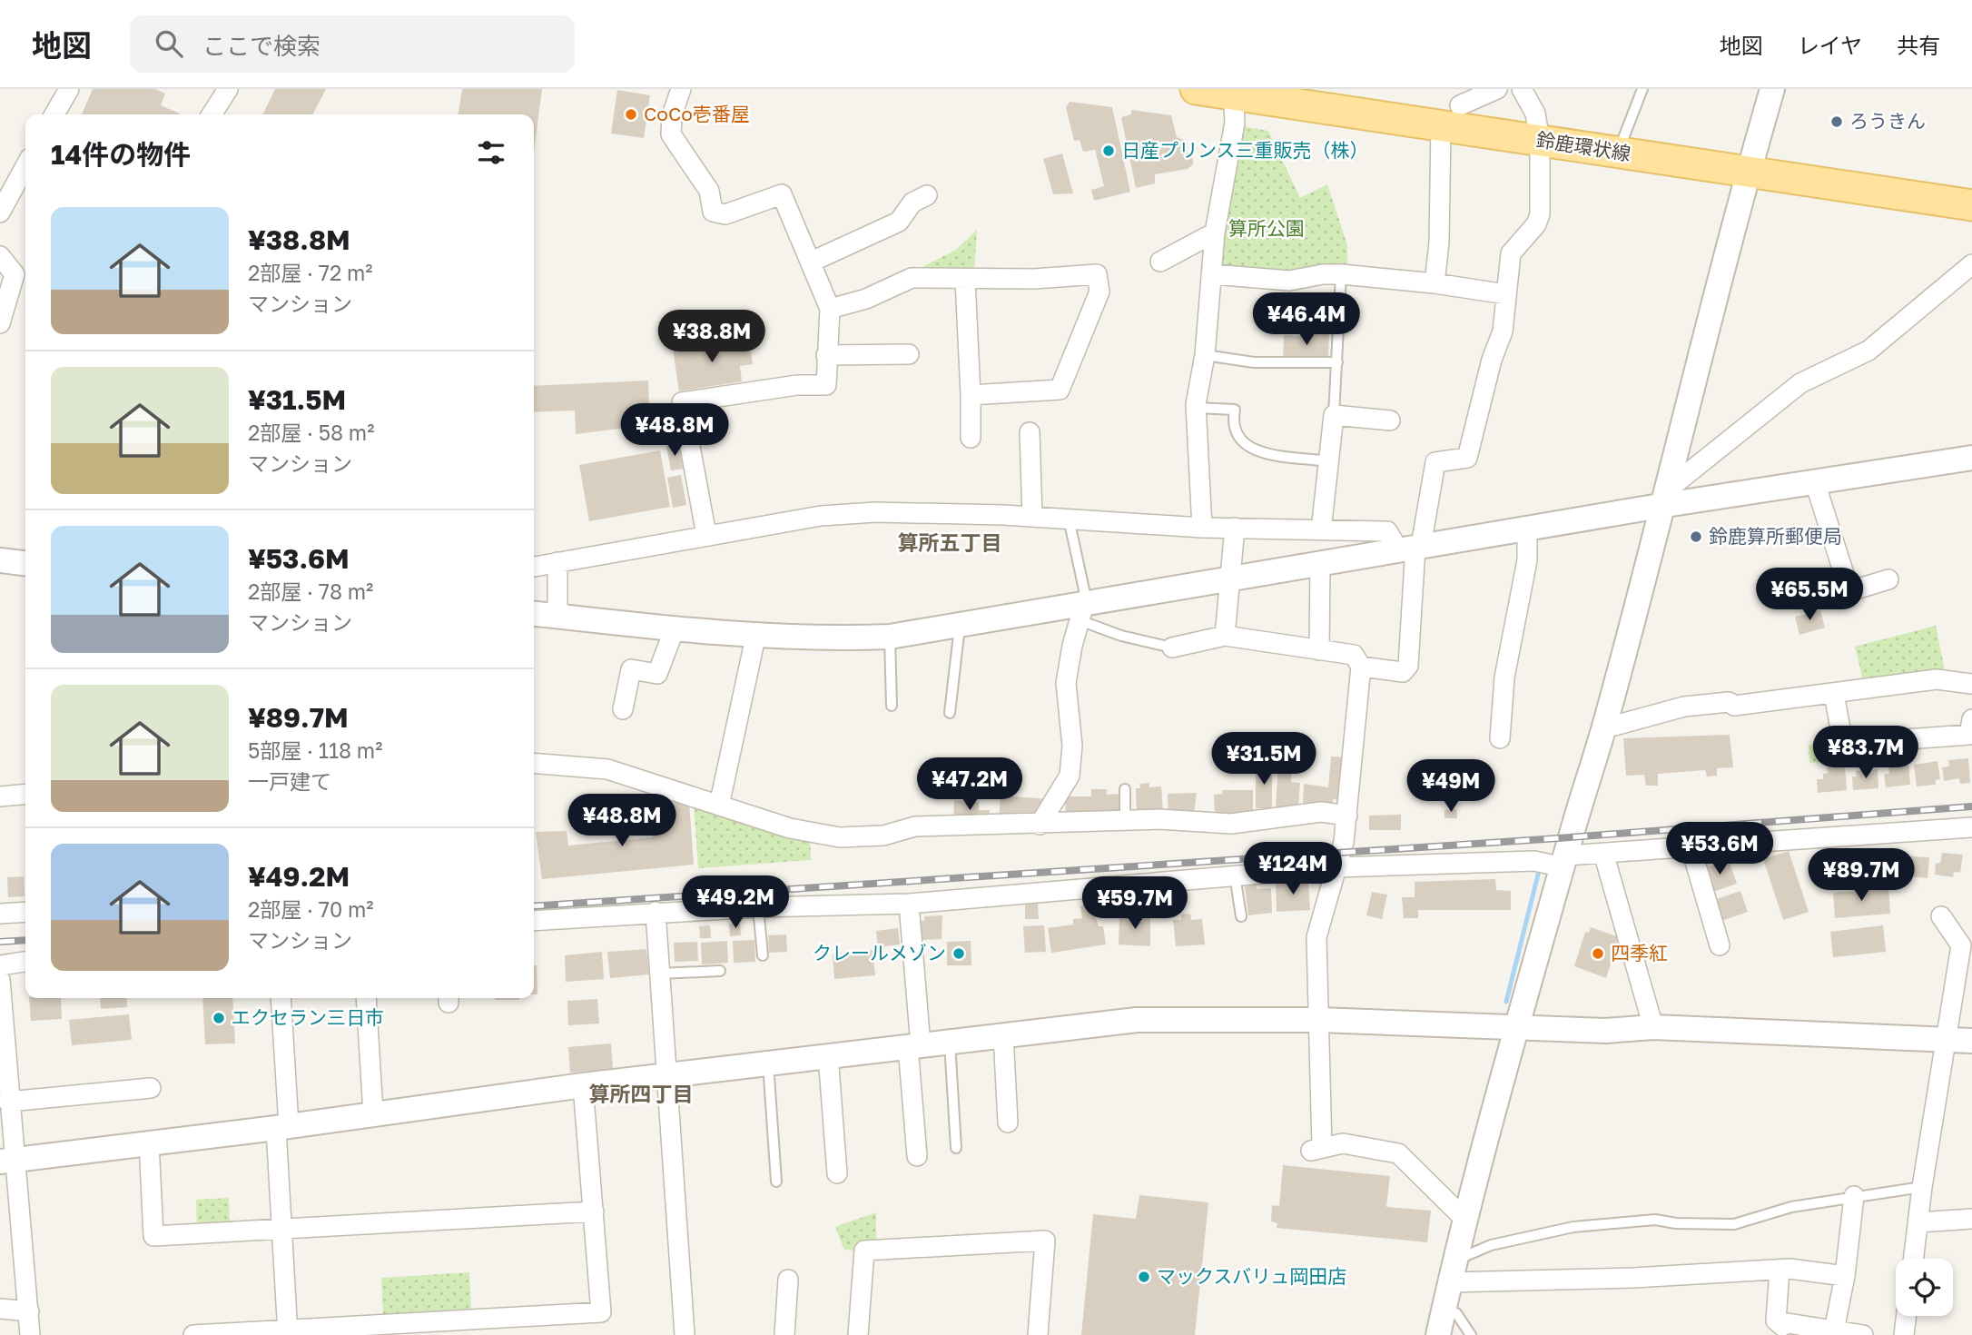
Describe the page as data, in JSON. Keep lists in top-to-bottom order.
{
  "streets": {
    "main road": ["鈴鹿環状線"]
  },
  "districts": ["算所五丁目", "算所四丁目"],
  "parks": ["算所公園"],
  "places": [
    "CoCo壱番屋",
    "ろうきん",
    "日産プリンス三重販売（株）",
    "鈴鹿算所郵便局",
    "クレールメゾン",
    "四季紅",
    "エクセラン三日市",
    "マックスバリュ岡田店"
  ],
  "page": {
    "header": "地図",
    "search": "ここで検索",
    "nav": ["地図", "レイヤ", "共有"],
    "heading": "14件の物件",
    "list": [
      {
        "name": "¥38.8M",
        "note": "2部屋 · 72 m² · マンション"
      },
      {
        "name": "¥31.5M",
        "note": "2部屋 · 58 m² · マンション"
      },
      {
        "name": "¥53.6M",
        "note": "2部屋 · 78 m² · マンション"
      },
      {
        "name": "¥89.7M",
        "note": "5部屋 · 118 m² · 一戸建て"
      },
      {
        "name": "¥49.2M",
        "note": "2部屋 · 70 m² · マンション"
      }
    ],
    "price": [
      "¥46.4M",
      "¥38.8M",
      "¥48.8M",
      "¥65.5M",
      "¥83.7M",
      "¥31.5M",
      "¥47.2M",
      "¥49M",
      "¥48.8M",
      "¥53.6M",
      "¥124M",
      "¥89.7M",
      "¥49.2M",
      "¥59.7M"
    ]
  }
}
